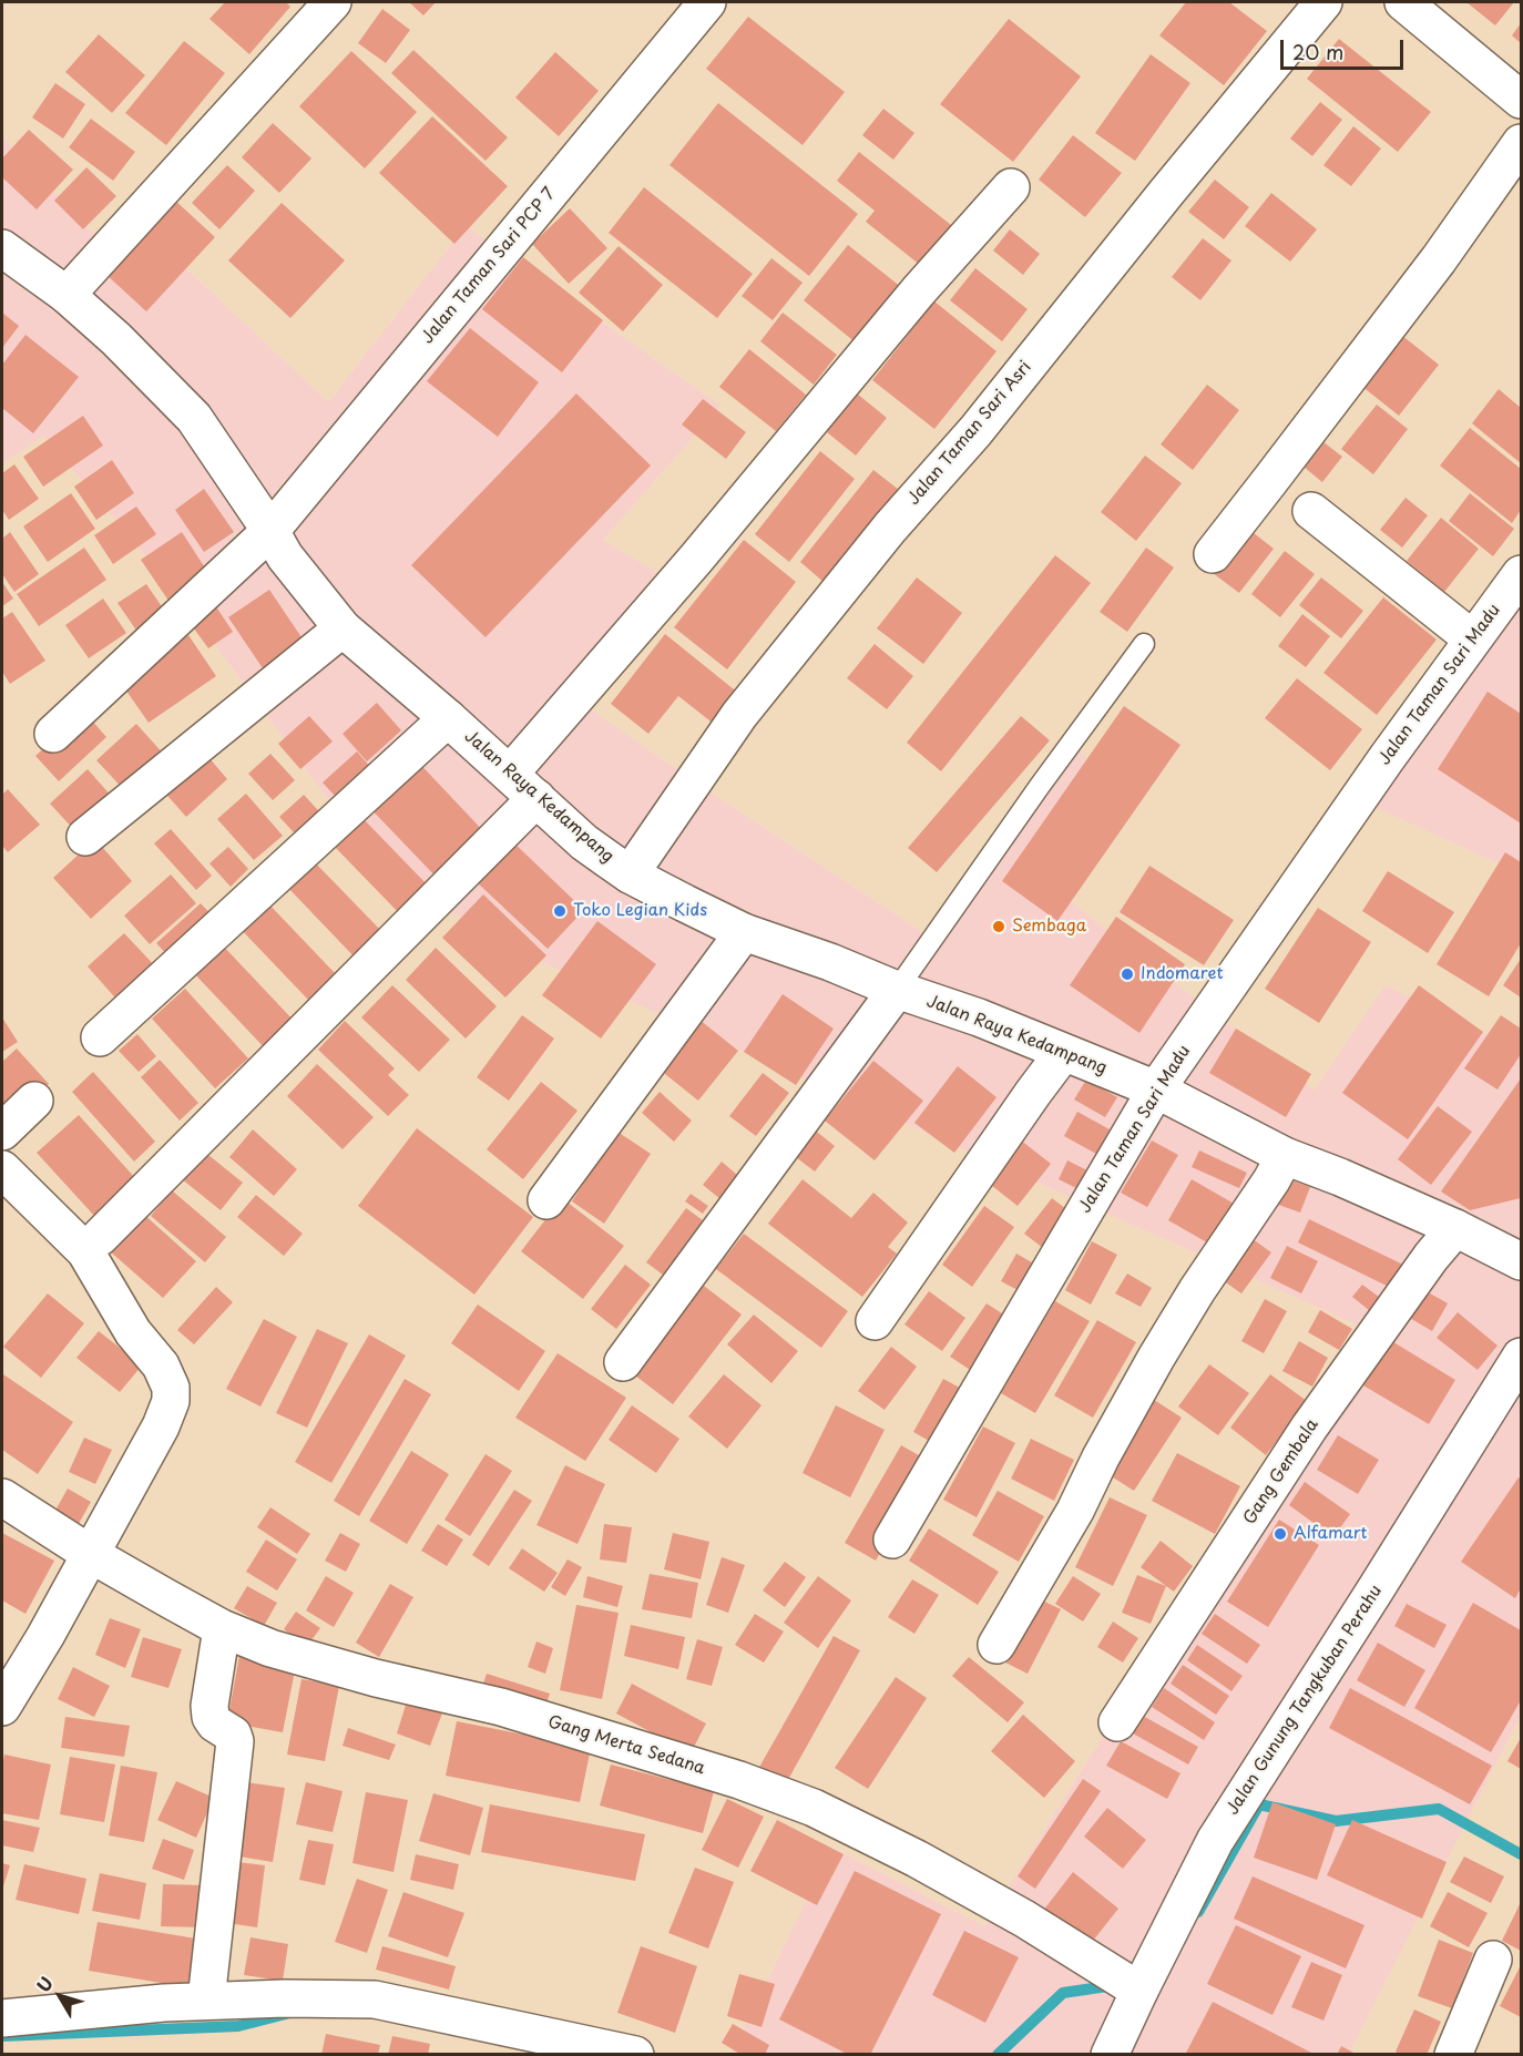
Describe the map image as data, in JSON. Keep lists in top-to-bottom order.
{
  "streets": {
    "street": [
      "Jalan Taman Sari PCP 7",
      "Jalan Taman Sari Asri",
      "Jalan Taman Sari Madu",
      "Jalan Raya Kedampang",
      "Gang Gembala",
      "Jalan Gunung Tangkuban Perahu",
      "Gang Merta Sedana"
    ]
  },
  "crossings": [
    ["Jalan Taman Sari PCP 7", "Jalan Raya Kedampang"],
    ["Jalan Taman Sari Asri", "Jalan Raya Kedampang"],
    ["Jalan Taman Sari Madu", "Jalan Raya Kedampang"],
    ["Jalan Raya Kedampang", "Gang Gembala"],
    ["Jalan Gunung Tangkuban Perahu", "Gang Merta Sedana"]
  ],
  "places": [
    "Toko Legian Kids",
    "Sembaga",
    "Indomaret",
    "Alfamart"
  ],
  "scale_bar": "20 m",
  "north": "top left"
}
